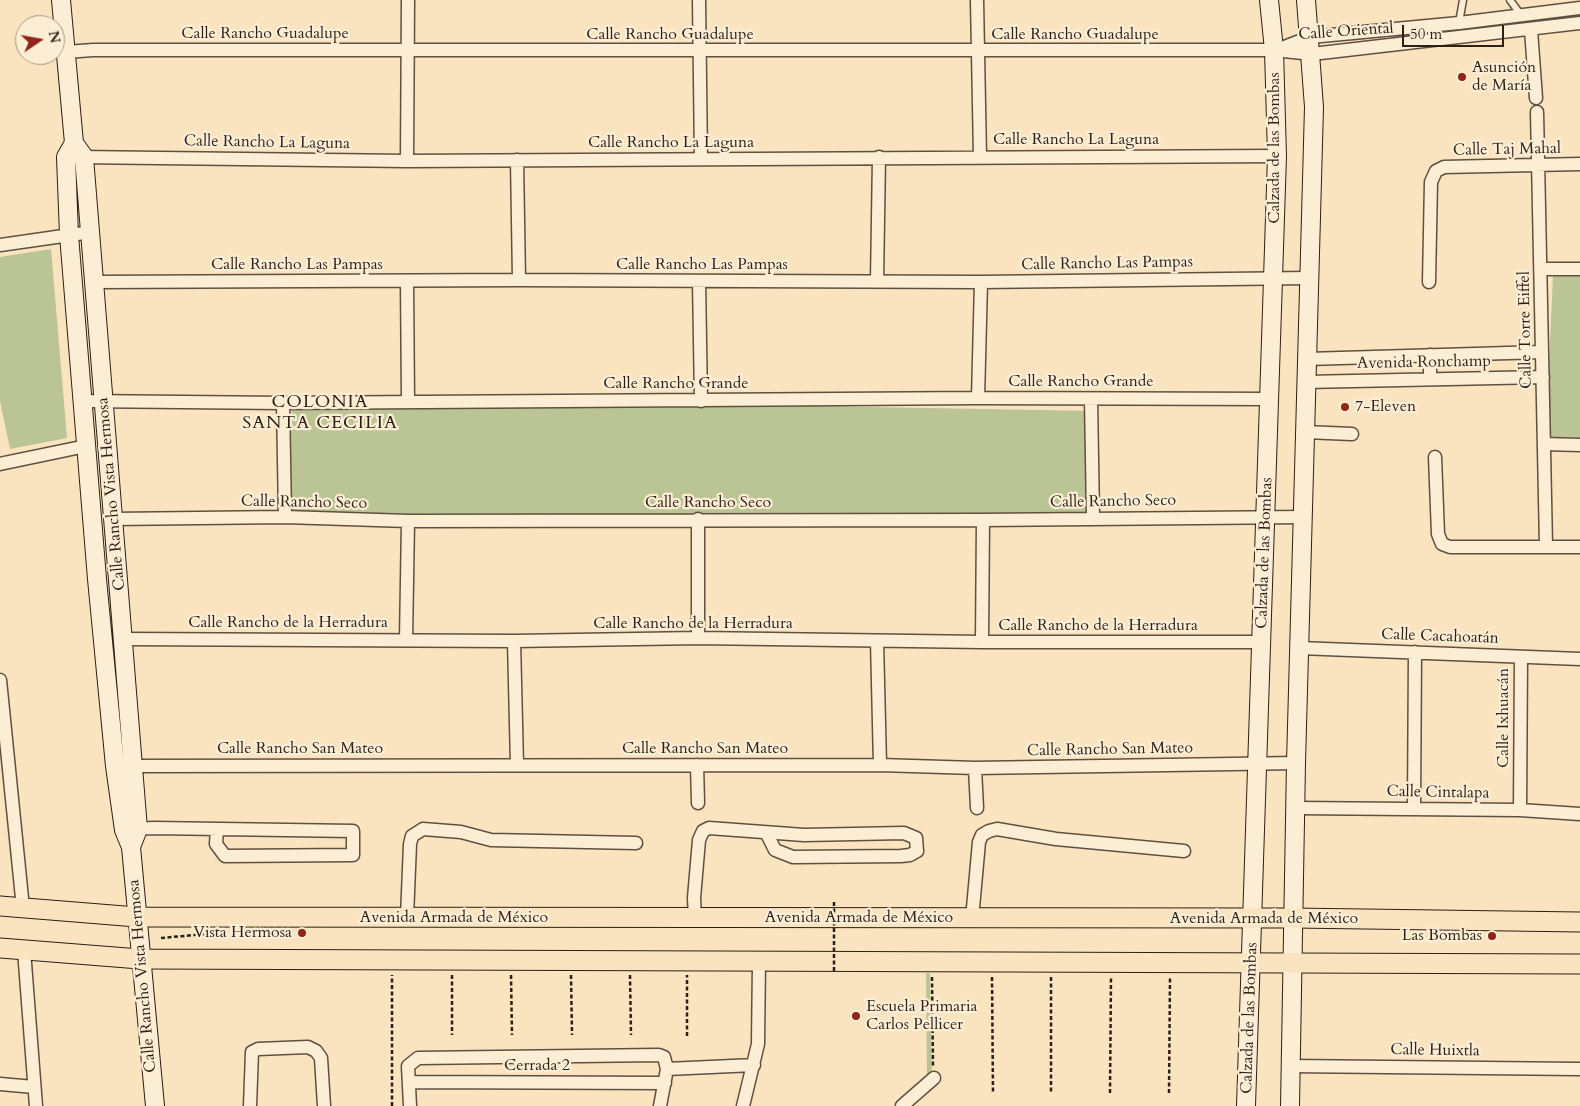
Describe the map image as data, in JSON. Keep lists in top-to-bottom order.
{
  "streets": {
    "main road": ["Calzada de las Bombas", "Calle Rancho Vista Hermosa", "Avenida Armada de México"],
    "street": [
      "Calle Oriental",
      "Calle Rancho Guadalupe",
      "Calle Rancho La Laguna",
      "Calle Taj Mahal",
      "Calle Rancho Las Pampas",
      "Calle Torre Eiffel",
      "Avenida Ronchamp",
      "Calle Rancho Grande",
      "Calle Rancho Seco",
      "Calle Rancho de la Herradura",
      "Calle Cacahoatán",
      "Calle Ixhuacán",
      "Calle Rancho San Mateo",
      "Calle Cintalapa",
      "Calle Huixtla",
      "Cerrada 2"
    ]
  },
  "crossings": [
    ["Calle Oriental", "Calle Rancho Guadalupe"],
    ["Calle Oriental", "Calzada de las Bombas"],
    ["Calle Rancho Guadalupe", "Calzada de las Bombas"],
    ["Calle Rancho Guadalupe", "Calle Rancho Vista Hermosa"],
    ["Calle Rancho La Laguna", "Calzada de las Bombas"],
    ["Calle Rancho La Laguna", "Calle Rancho Vista Hermosa"],
    ["Calzada de las Bombas", "Calle Rancho Las Pampas"],
    ["Calzada de las Bombas", "Calle Rancho Grande"],
    ["Calzada de las Bombas", "Calle Rancho Seco"],
    ["Calzada de las Bombas", "Calle Rancho de la Herradura"],
    ["Calzada de las Bombas", "Calle Rancho San Mateo"],
    ["Calzada de las Bombas", "Avenida Armada de México"],
    ["Calle Taj Mahal", "Calle Torre Eiffel"],
    ["Calle Rancho Las Pampas", "Calle Rancho Vista Hermosa"],
    ["Calle Torre Eiffel", "Avenida Ronchamp"],
    ["Calle Rancho Grande", "Calle Rancho Vista Hermosa"],
    ["Calle Rancho Vista Hermosa", "Calle Rancho Seco"],
    ["Calle Rancho Vista Hermosa", "Calle Rancho de la Herradura"],
    ["Calle Rancho Vista Hermosa", "Calle Rancho San Mateo"],
    ["Calle Rancho Vista Hermosa", "Avenida Armada de México"],
    ["Calle Cacahoatán", "Calle Ixhuacán"],
    ["Calle Ixhuacán", "Calle Cintalapa"]
  ],
  "districts": ["COLONIA SANTA CECILIA"],
  "places": [
    "Asunción de María",
    "7-Eleven",
    "Vista Hermosa",
    "Las Bombas",
    "Escuela Primaria Carlos Pellicer"
  ],
  "scale_bar": "50 m",
  "north": "right"
}
